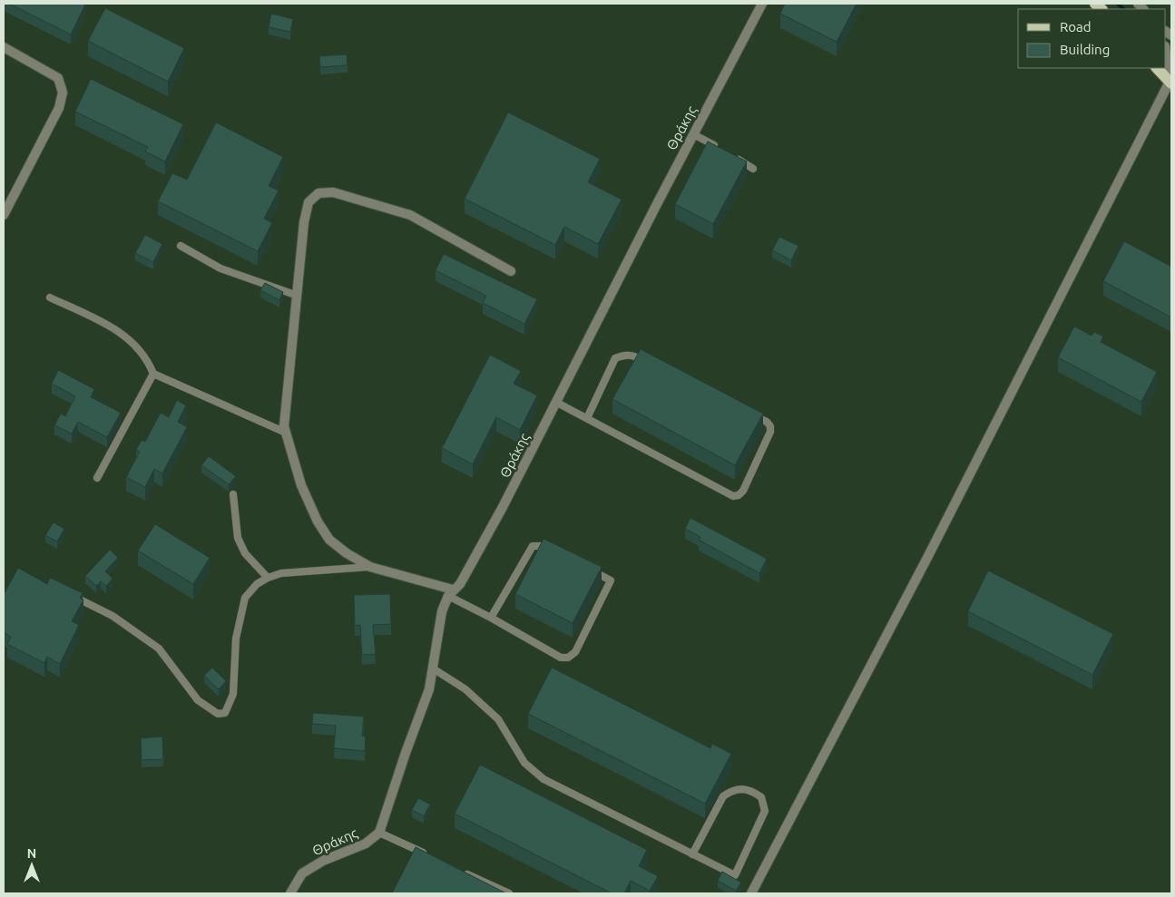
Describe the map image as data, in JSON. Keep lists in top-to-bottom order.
{
  "streets": {
    "street": ["Θράκης"]
  },
  "legend": ["Road", "Building"],
  "north": "top"
}
